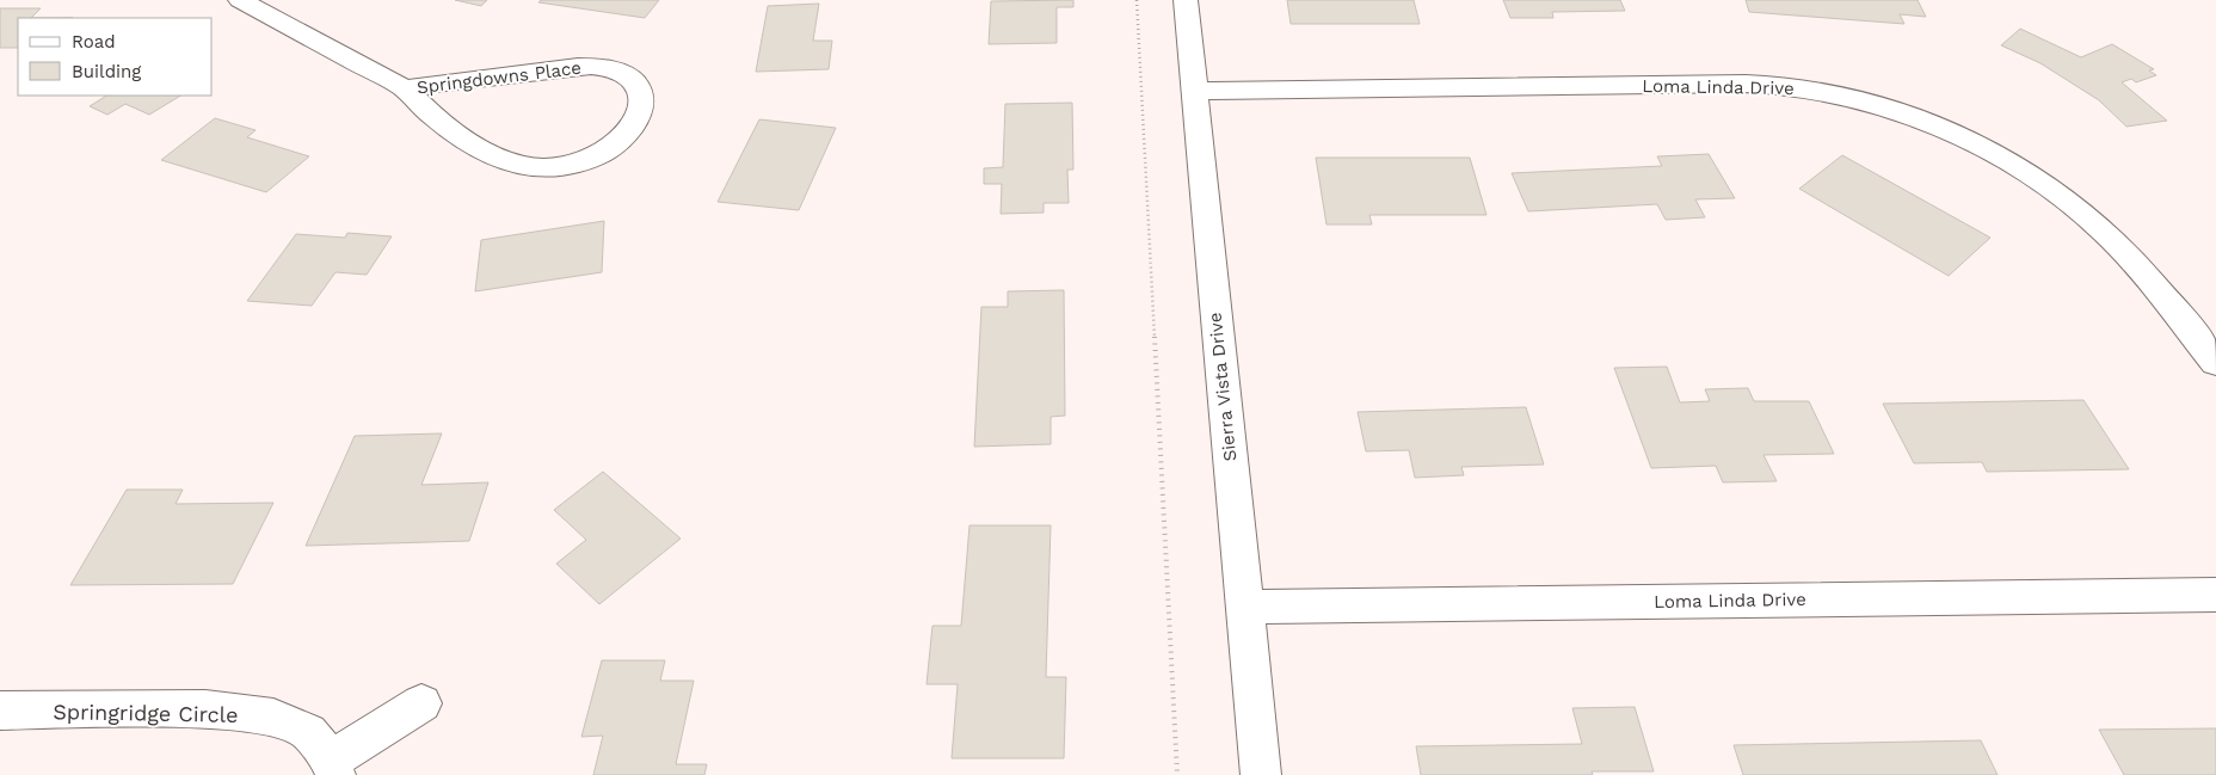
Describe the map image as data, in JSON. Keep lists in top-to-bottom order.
{
  "streets": {
    "street": [
      "Springdowns Place",
      "Loma Linda Drive",
      "Sierra Vista Drive",
      "Springridge Circle"
    ]
  },
  "crossings": [
    ["Loma Linda Drive", "Sierra Vista Drive"]
  ],
  "legend": ["Road", "Building"]
}
